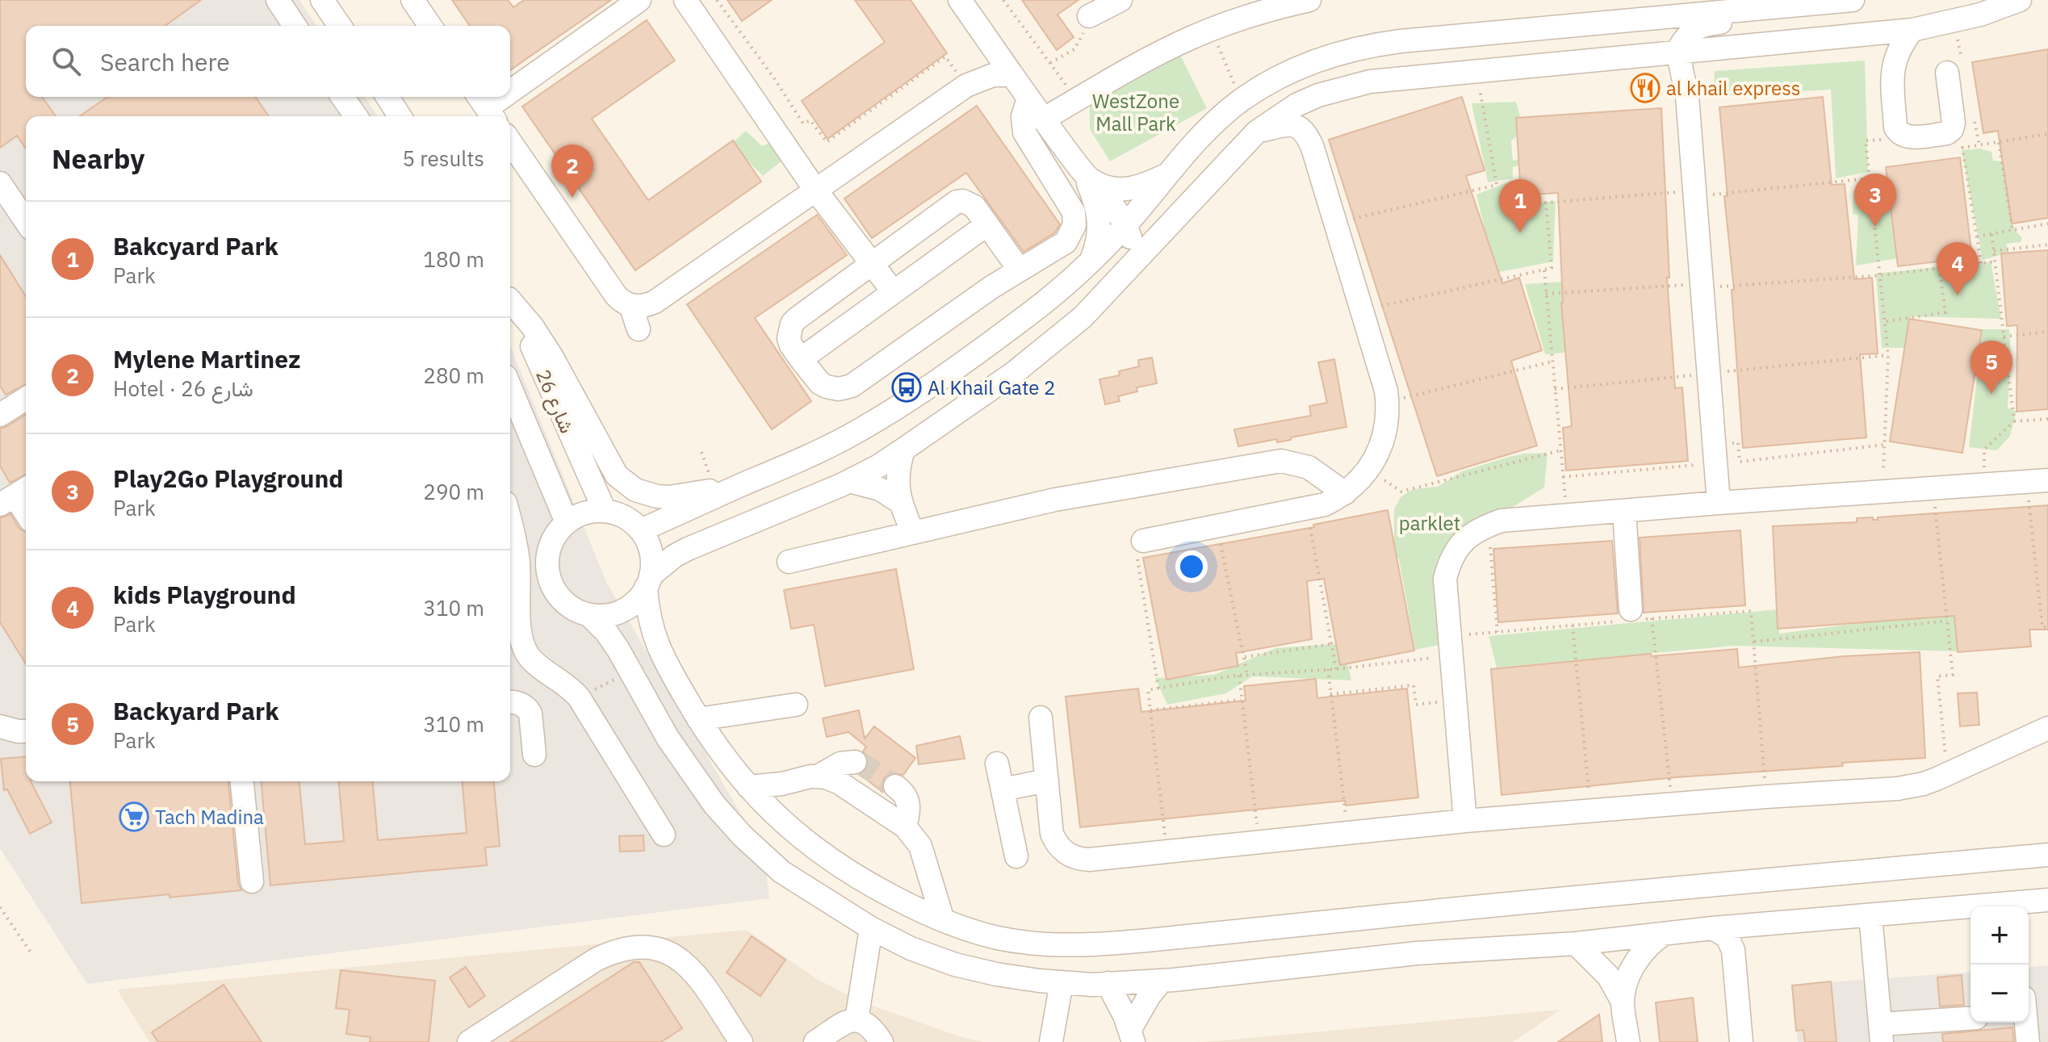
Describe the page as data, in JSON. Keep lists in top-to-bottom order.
{
  "streets": {
    "street": ["شارع 26"]
  },
  "parks": ["WestZone Mall Park", "parklet"],
  "places": {
    "restaurant": ["al khail express"],
    "bus stop": ["Al Khail Gate 2"],
    "supermarket": ["Tach Madina"]
  },
  "page": {
    "search": "Search here",
    "heading": ["Nearby", "5 results"],
    "pins": [
      "2",
      "3",
      "1",
      "4",
      "5"
    ],
    "list": [
      {
        "mark": "1",
        "name": "Bakcyard Park",
        "note": "Park",
        "value": "180 m"
      },
      {
        "mark": "2",
        "name": "Mylene Martinez",
        "note": "Hotel · شارع 26",
        "value": "280 m"
      },
      {
        "mark": "3",
        "name": "Play2Go Playground",
        "note": "Park",
        "value": "290 m"
      },
      {
        "mark": "4",
        "name": "kids Playground",
        "note": "Park",
        "value": "310 m"
      },
      {
        "mark": "5",
        "name": "Backyard Park",
        "note": "Park",
        "value": "310 m"
      }
    ],
    "map_buttons": ["+", "−"]
  }
}
